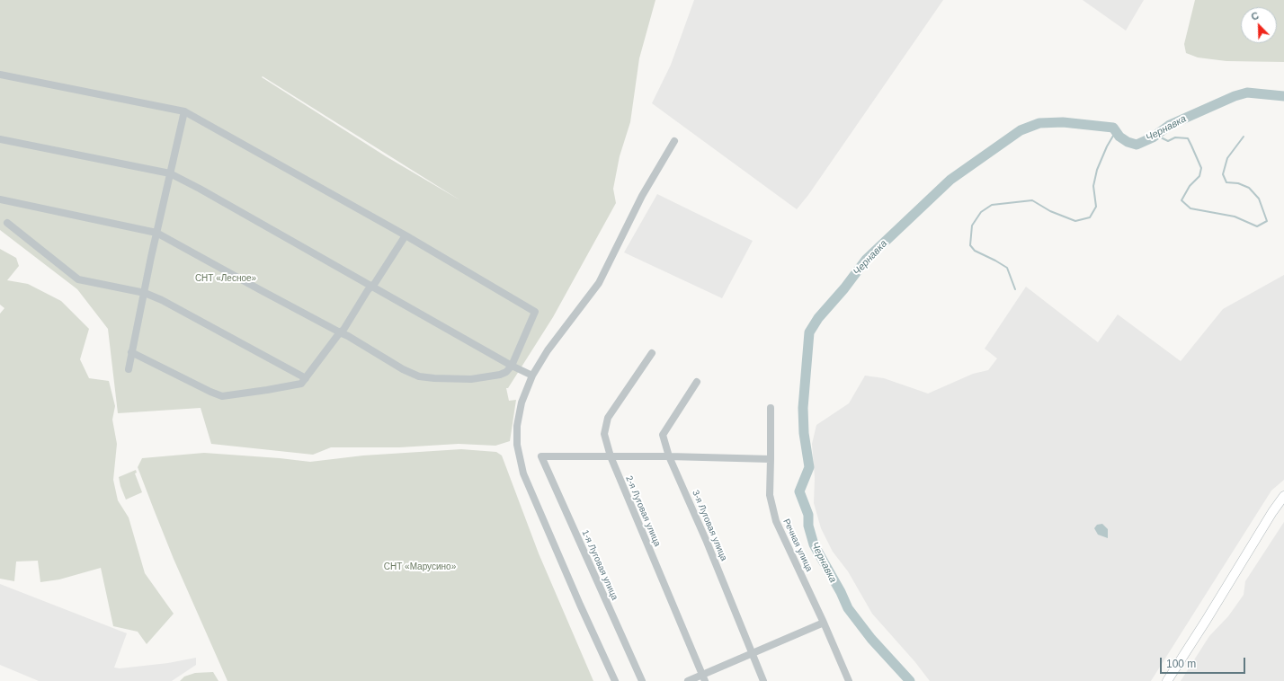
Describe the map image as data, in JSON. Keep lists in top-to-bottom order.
{
  "streets": {
    "street": [
      "2-я Луговая улица",
      "3-я Луговая улица",
      "Речная улица",
      "1-я Луговая улица"
    ]
  },
  "crossings": [
    ["2-я Луговая улица", "1-я Луговая улица"]
  ],
  "water": ["Чернавка"],
  "parks": ["СНТ «Лесное»", "СНТ «Марусино»"],
  "scale_bar": "100 m",
  "north": "top left"
}
